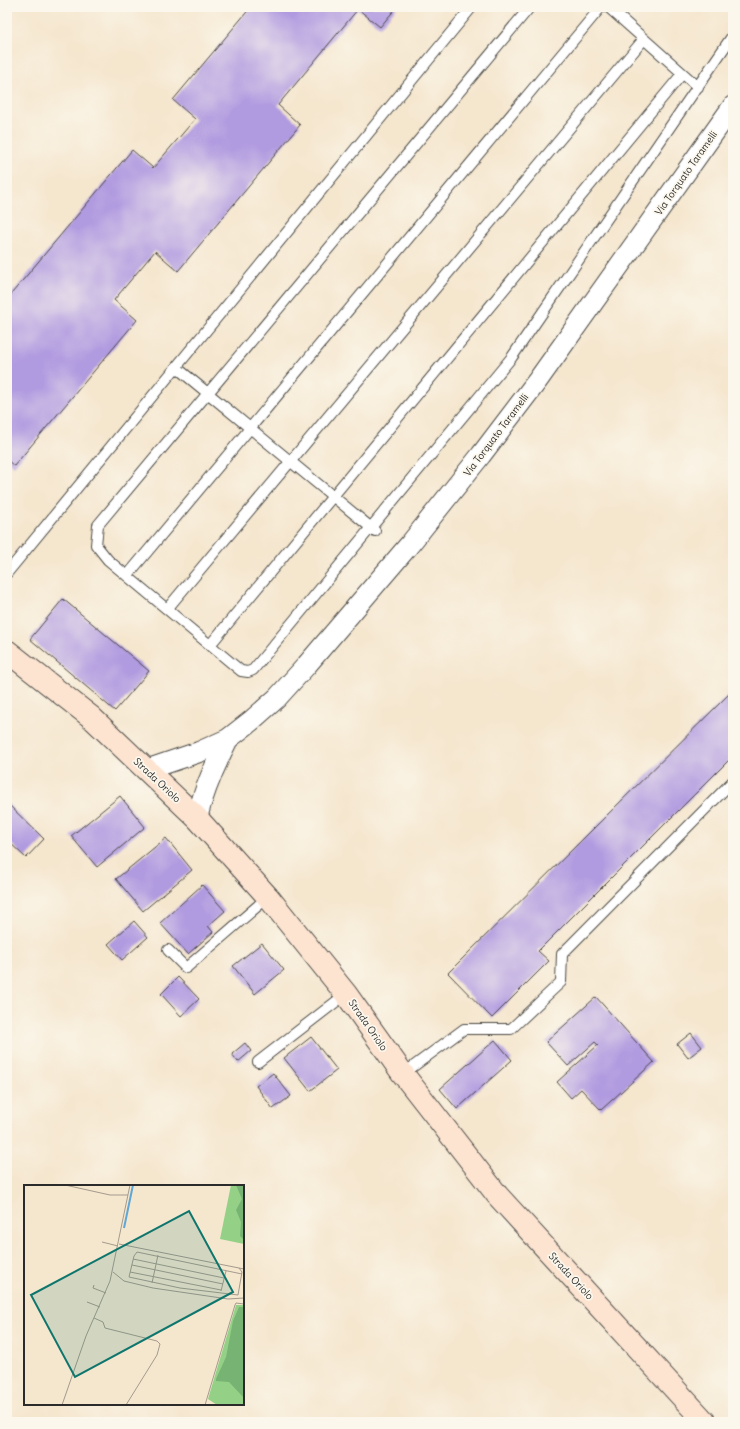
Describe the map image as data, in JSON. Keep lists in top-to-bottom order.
{
  "streets": {
    "street": ["Via Torquato Taramelli", "Strada Oriolo"]
  },
  "crossings": [
    ["Via Torquato Taramelli", "Strada Oriolo"]
  ]
}
